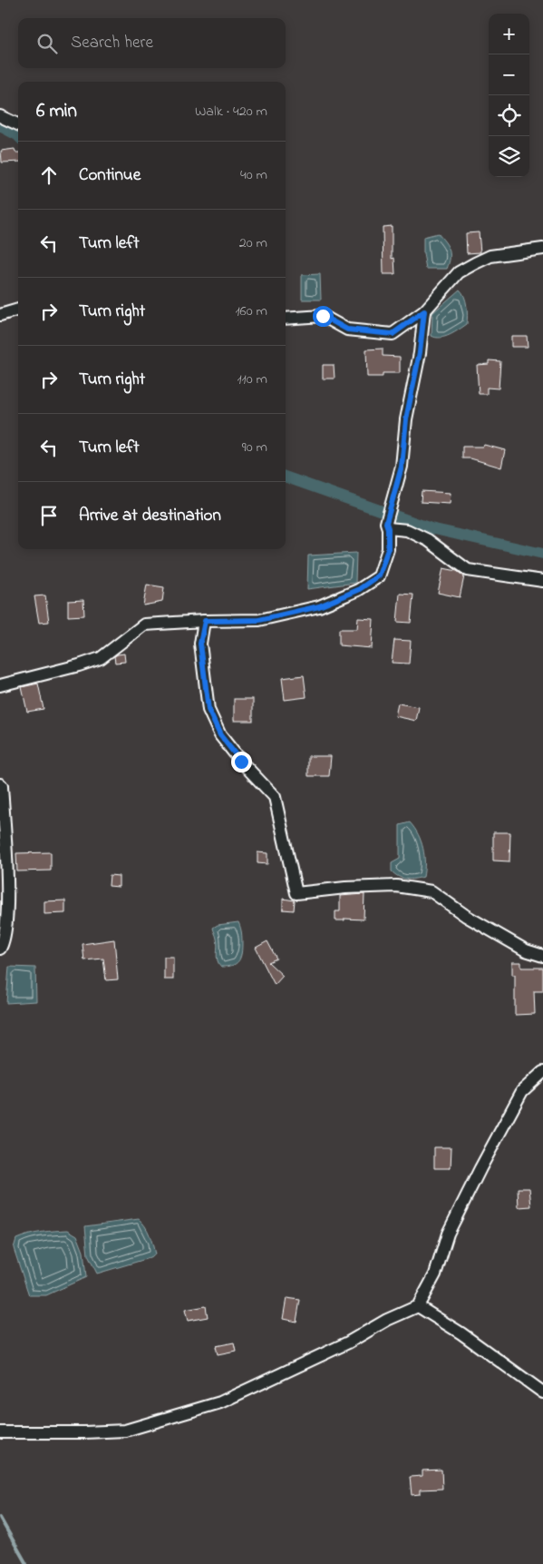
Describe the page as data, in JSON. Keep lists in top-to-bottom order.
{
  "page": {
    "map_buttons": ["+", "−"],
    "search": "Search here",
    "heading": ["6 min", "Walk · 420 m"],
    "list": [
      ["Continue", "40 m"],
      ["Turn left", "20 m"],
      ["Turn right", "160 m"],
      ["Turn right", "110 m"],
      ["Turn left", "90 m"],
      "Arrive at destination"
    ]
  }
}
